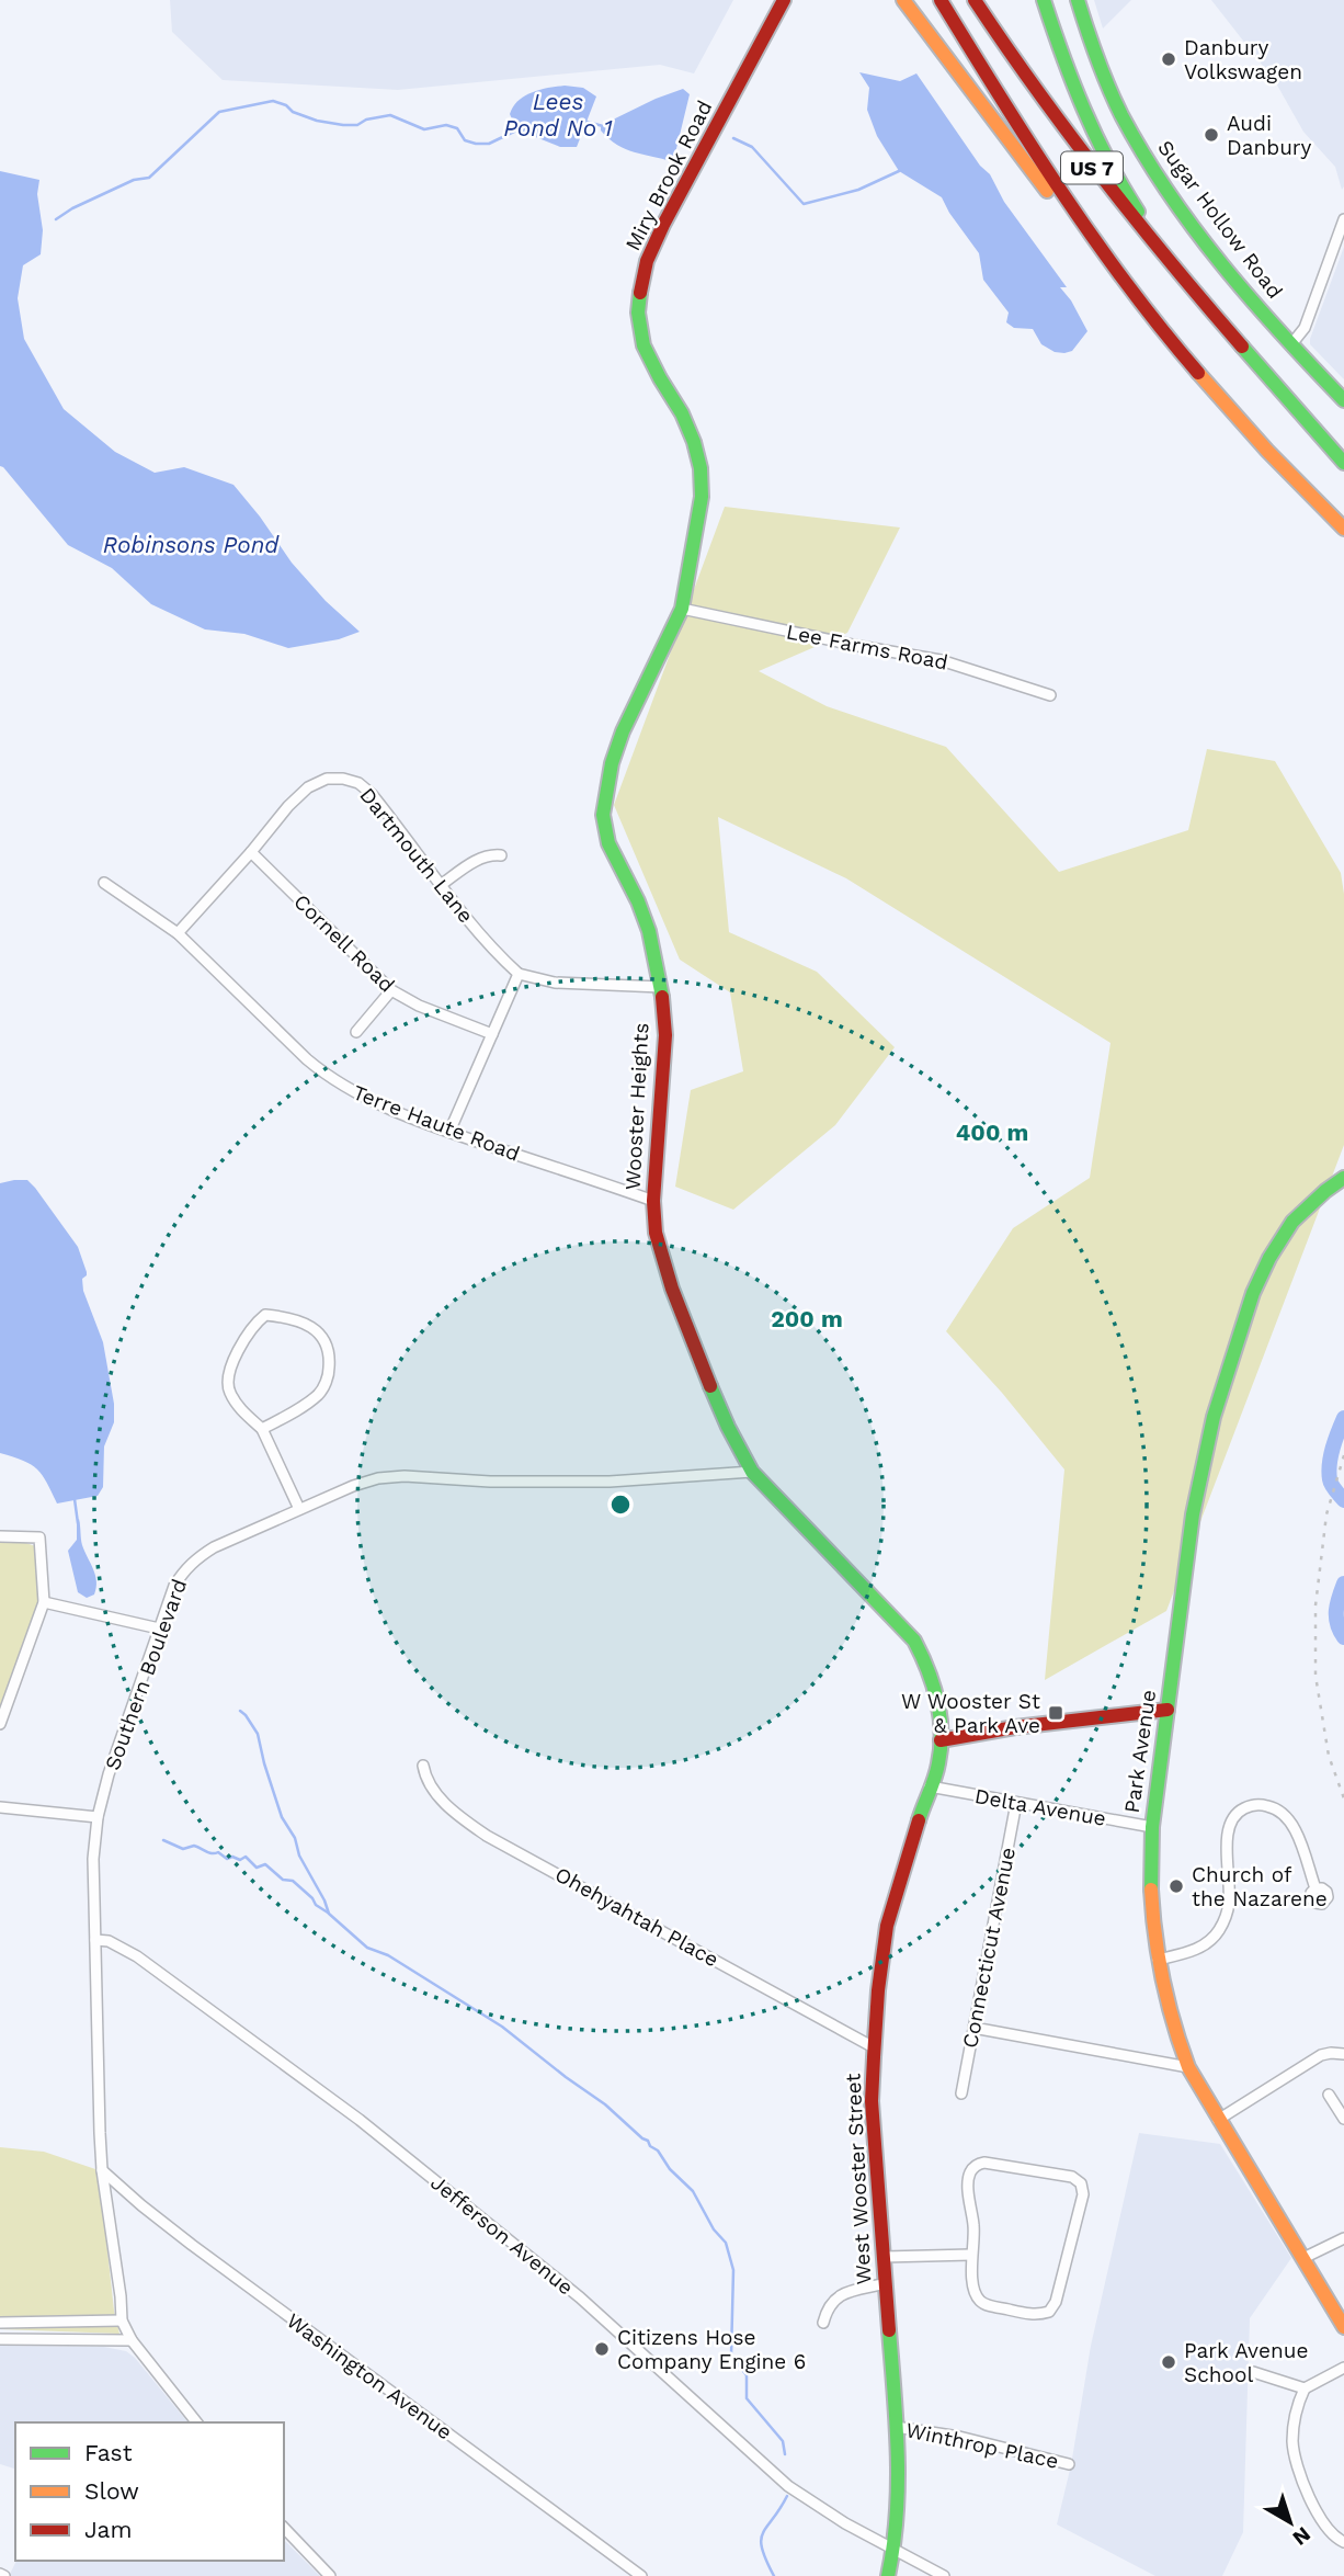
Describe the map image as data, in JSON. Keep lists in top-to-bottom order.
{
  "streets": {
    "main road": [
      "US 7",
      "Miry Brook Road",
      "Sugar Hollow Road",
      "Wooster Heights",
      "Park Avenue",
      "West Wooster Street"
    ],
    "street": [
      "Lee Farms Road",
      "Dartmouth Lane",
      "Cornell Road",
      "Terre Haute Road",
      "Southern Boulevard",
      "Delta Avenue",
      "Ohehyahtah Place",
      "Connecticut Avenue",
      "Jefferson Avenue",
      "Washington Avenue",
      "Winthrop Place"
    ]
  },
  "crossings": [
    ["Miry Brook Road", "Wooster Heights"],
    ["Lee Farms Road", "Wooster Heights"],
    ["Dartmouth Lane", "Cornell Road"],
    ["Dartmouth Lane", "Terre Haute Road"],
    ["Wooster Heights", "Terre Haute Road"],
    ["Wooster Heights", "Southern Boulevard"],
    ["Wooster Heights", "West Wooster Street"],
    ["Southern Boulevard", "Jefferson Avenue"],
    ["Southern Boulevard", "Washington Avenue"],
    ["Park Avenue", "Delta Avenue"],
    ["Delta Avenue", "Connecticut Avenue"],
    ["Delta Avenue", "West Wooster Street"],
    ["Ohehyahtah Place", "West Wooster Street"],
    ["West Wooster Street", "Jefferson Avenue"],
    ["West Wooster Street", "Winthrop Place"]
  ],
  "water": ["Lees Pond No 1", "Robinsons Pond"],
  "places": {
    "other": [
      "Danbury Volkswagen",
      "Audi Danbury",
      "Church of the Nazarene",
      "Citizens Hose Company Engine 6",
      "Park Avenue School"
    ],
    "transit": ["W Wooster St & Park Ave"]
  },
  "legend": ["Fast", "Slow", "Jam"],
  "north": "bottom right",
  "rings": ["400 m", "200 m"]
}
